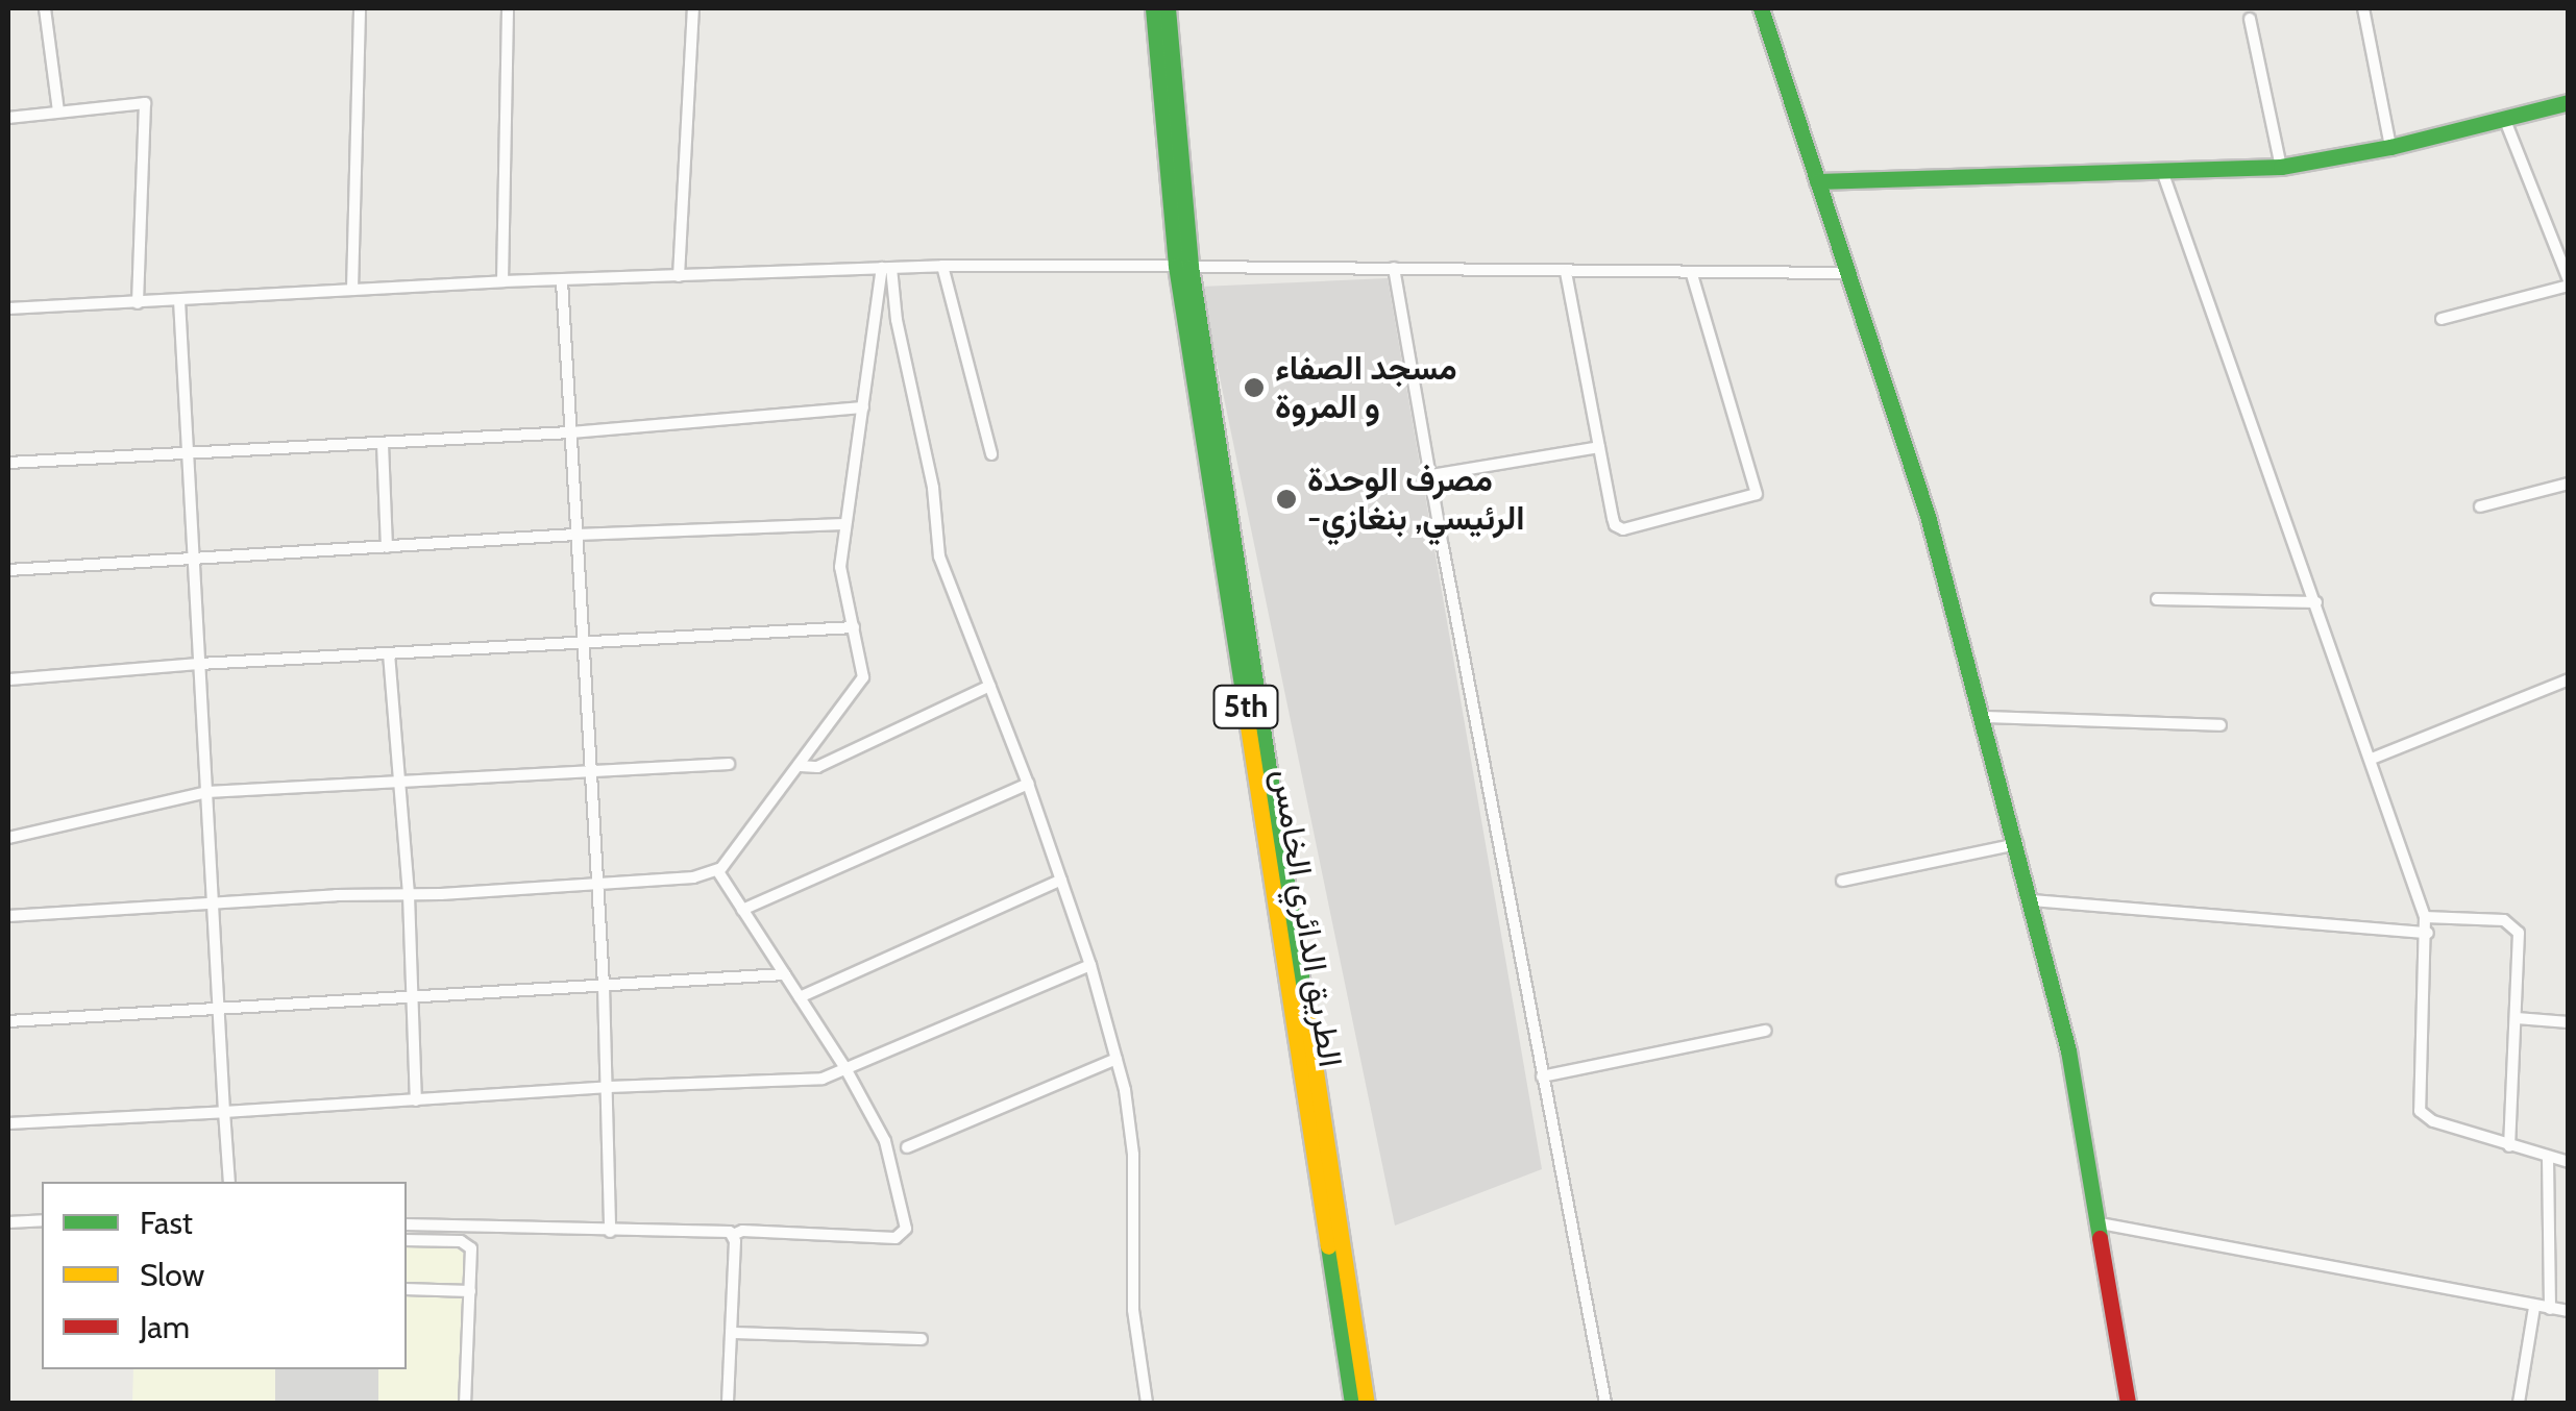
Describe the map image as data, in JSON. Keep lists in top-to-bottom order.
{
  "streets": {
    "main road": ["5th", "الطريق الدائري الخامس"]
  },
  "places": ["مسجد الصفاء و المروة", "مصرف الوحدة -الرئيسي, بنغازي"],
  "legend": ["Fast", "Slow", "Jam"]
}
